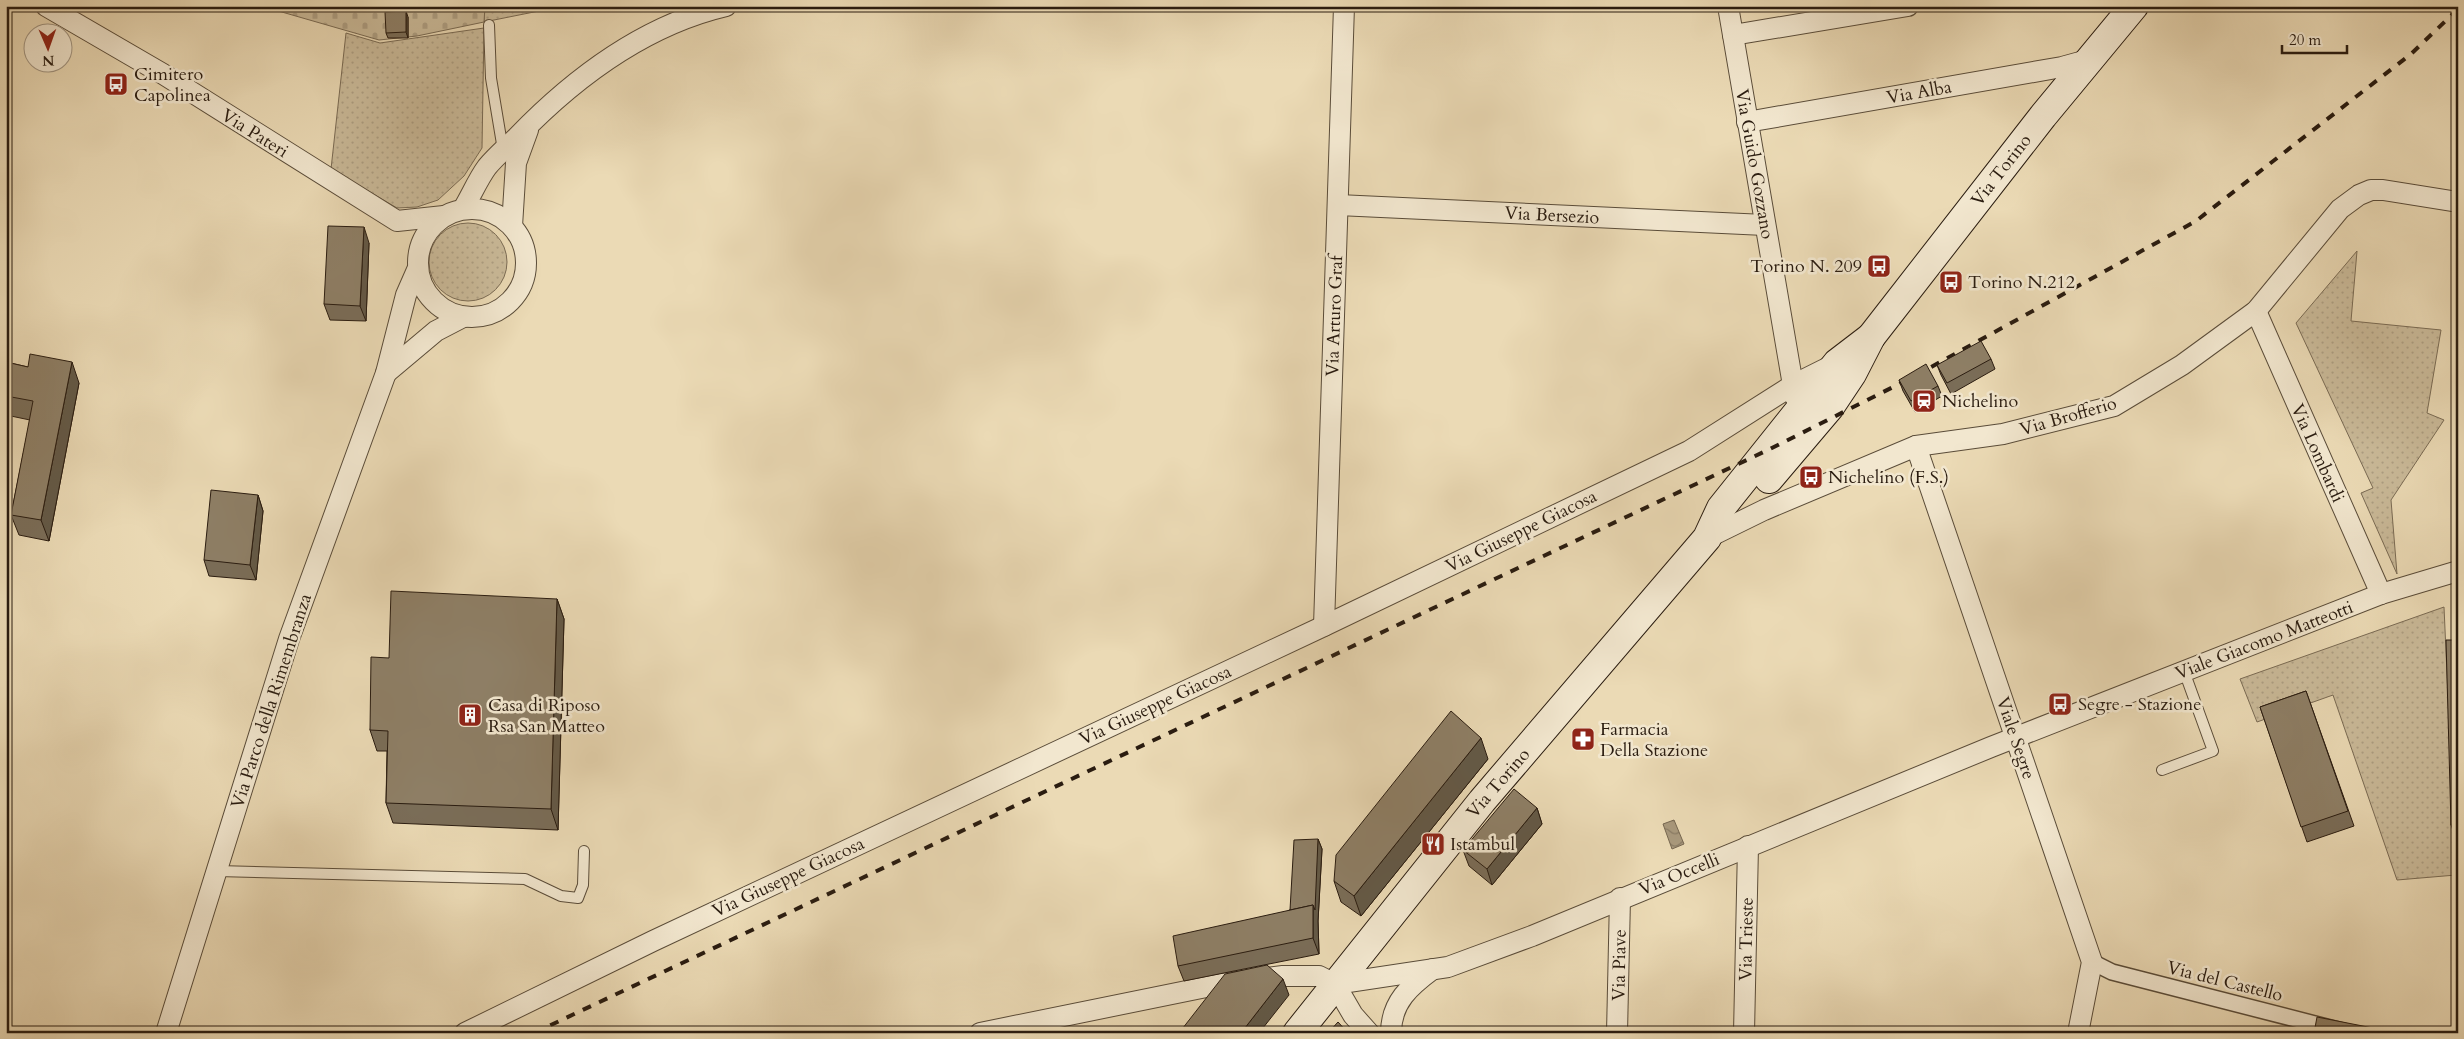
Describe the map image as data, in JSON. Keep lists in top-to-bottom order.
{
  "streets": {
    "main road": ["Via Torino"],
    "street": [
      "Via Alba",
      "Via Pateri",
      "Via Guido Gozzano",
      "Via Bersezio",
      "Via Arturo Graf",
      "Via Brofferio",
      "Via Lombardi",
      "Via Giuseppe Giacosa",
      "Viale Giacomo Matteotti",
      "Via Parco della Rimembranza",
      "Viale Segre",
      "Via Occelli",
      "Via Trieste",
      "Via Piave",
      "Via del Castello"
    ]
  },
  "crossings": [
    ["Via Alba", "Via Guido Gozzano"],
    ["Via Alba", "Via Torino"],
    ["Via Guido Gozzano", "Via Torino"],
    ["Via Guido Gozzano", "Via Bersezio"],
    ["Via Guido Gozzano", "Via Giuseppe Giacosa"],
    ["Via Torino", "Via Brofferio"],
    ["Via Torino", "Via Giuseppe Giacosa"],
    ["Via Torino", "Via Occelli"],
    ["Via Bersezio", "Via Arturo Graf"],
    ["Via Arturo Graf", "Via Giuseppe Giacosa"],
    ["Via Brofferio", "Via Lombardi"],
    ["Via Brofferio", "Viale Segre"],
    ["Via Lombardi", "Viale Giacomo Matteotti"],
    ["Viale Giacomo Matteotti", "Viale Segre"],
    ["Viale Giacomo Matteotti", "Via Occelli"],
    ["Viale Segre", "Via Occelli"],
    ["Viale Segre", "Via del Castello"],
    ["Via Occelli", "Via Trieste"],
    ["Via Occelli", "Via Piave"]
  ],
  "places": {
    "bus stop": [
      "Cimitero Capolinea",
      "Torino N. 209",
      "Torino N.212",
      "Nichelino (F.S.)",
      "Segre - Stazione"
    ],
    "station": ["Nichelino"],
    "building": ["Casa di Riposo Rsa San Matteo"],
    "pharmacy": ["Farmacia Della Stazione"],
    "restaurant": ["Istambul"]
  },
  "scale_bar": "20 m",
  "north": "bottom"
}
